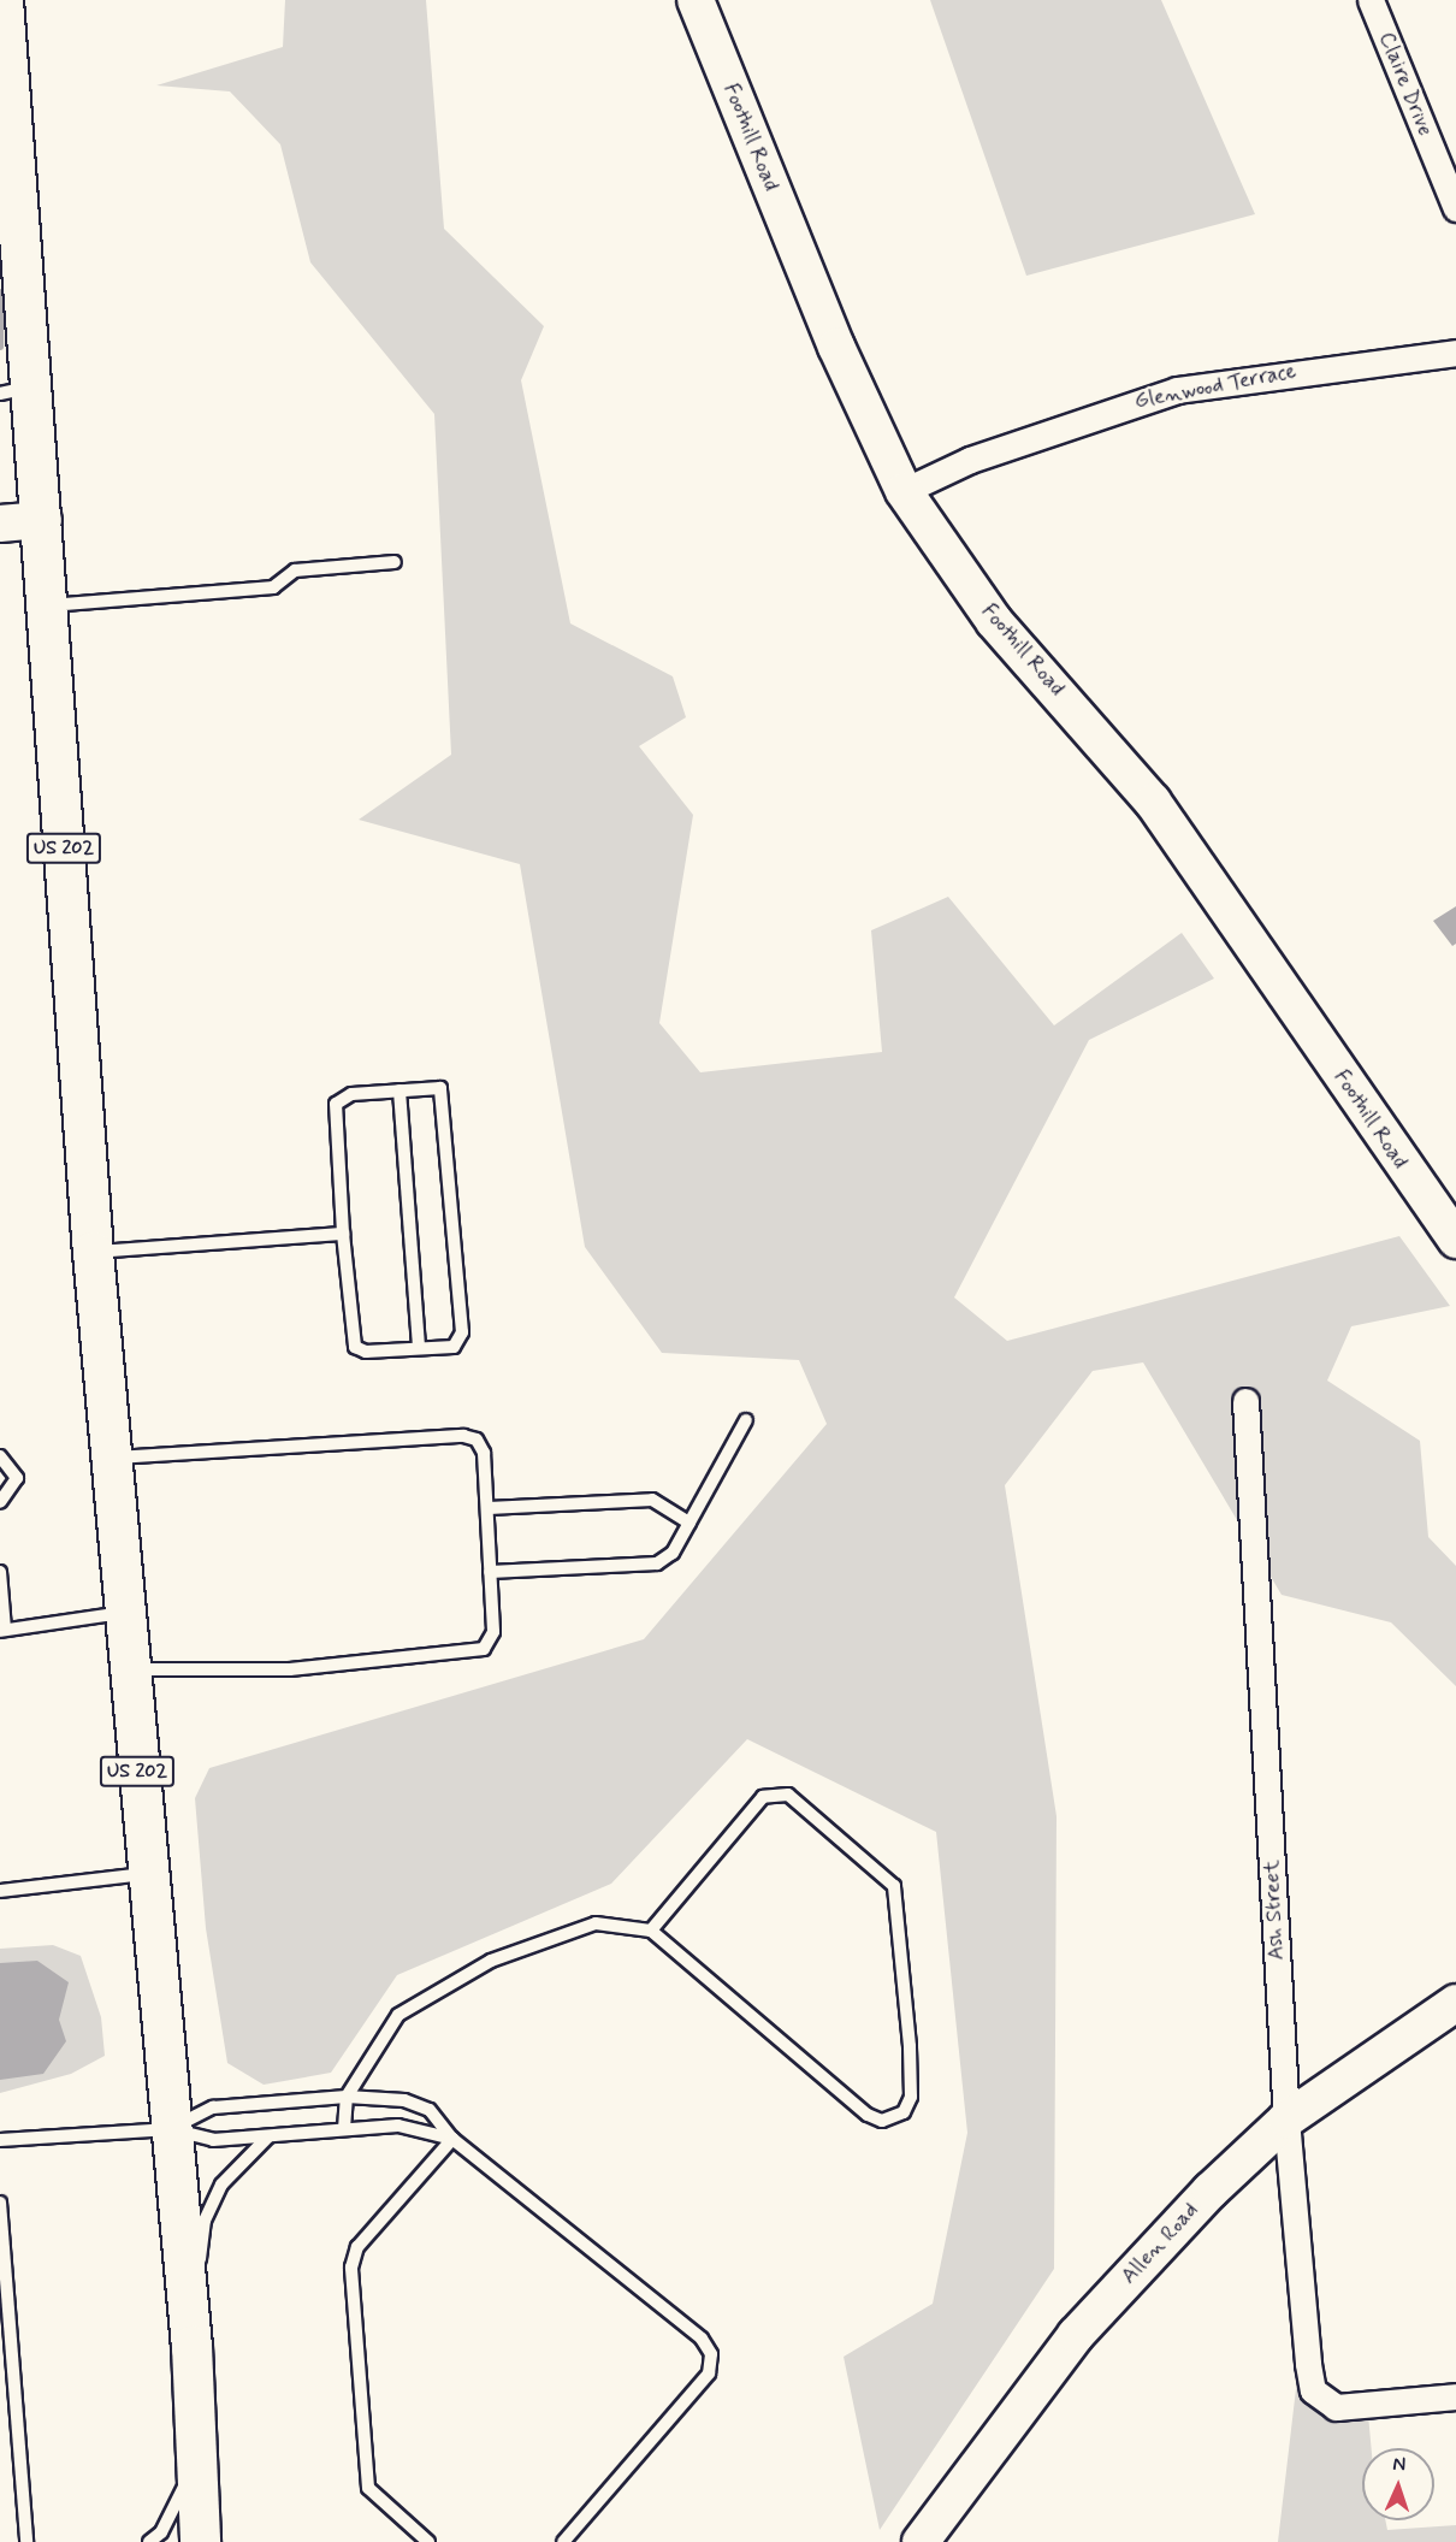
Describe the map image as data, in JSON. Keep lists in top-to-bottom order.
{
  "streets": {
    "highway": ["US 202"],
    "street": [
      "Claire Drive",
      "Foothill Road",
      "Glenwood Terrace",
      "Ash Street",
      "Allen Road"
    ]
  },
  "crossings": [
    ["Foothill Road", "Glenwood Terrace"],
    ["Ash Street", "Allen Road"]
  ],
  "north": "top"
}
